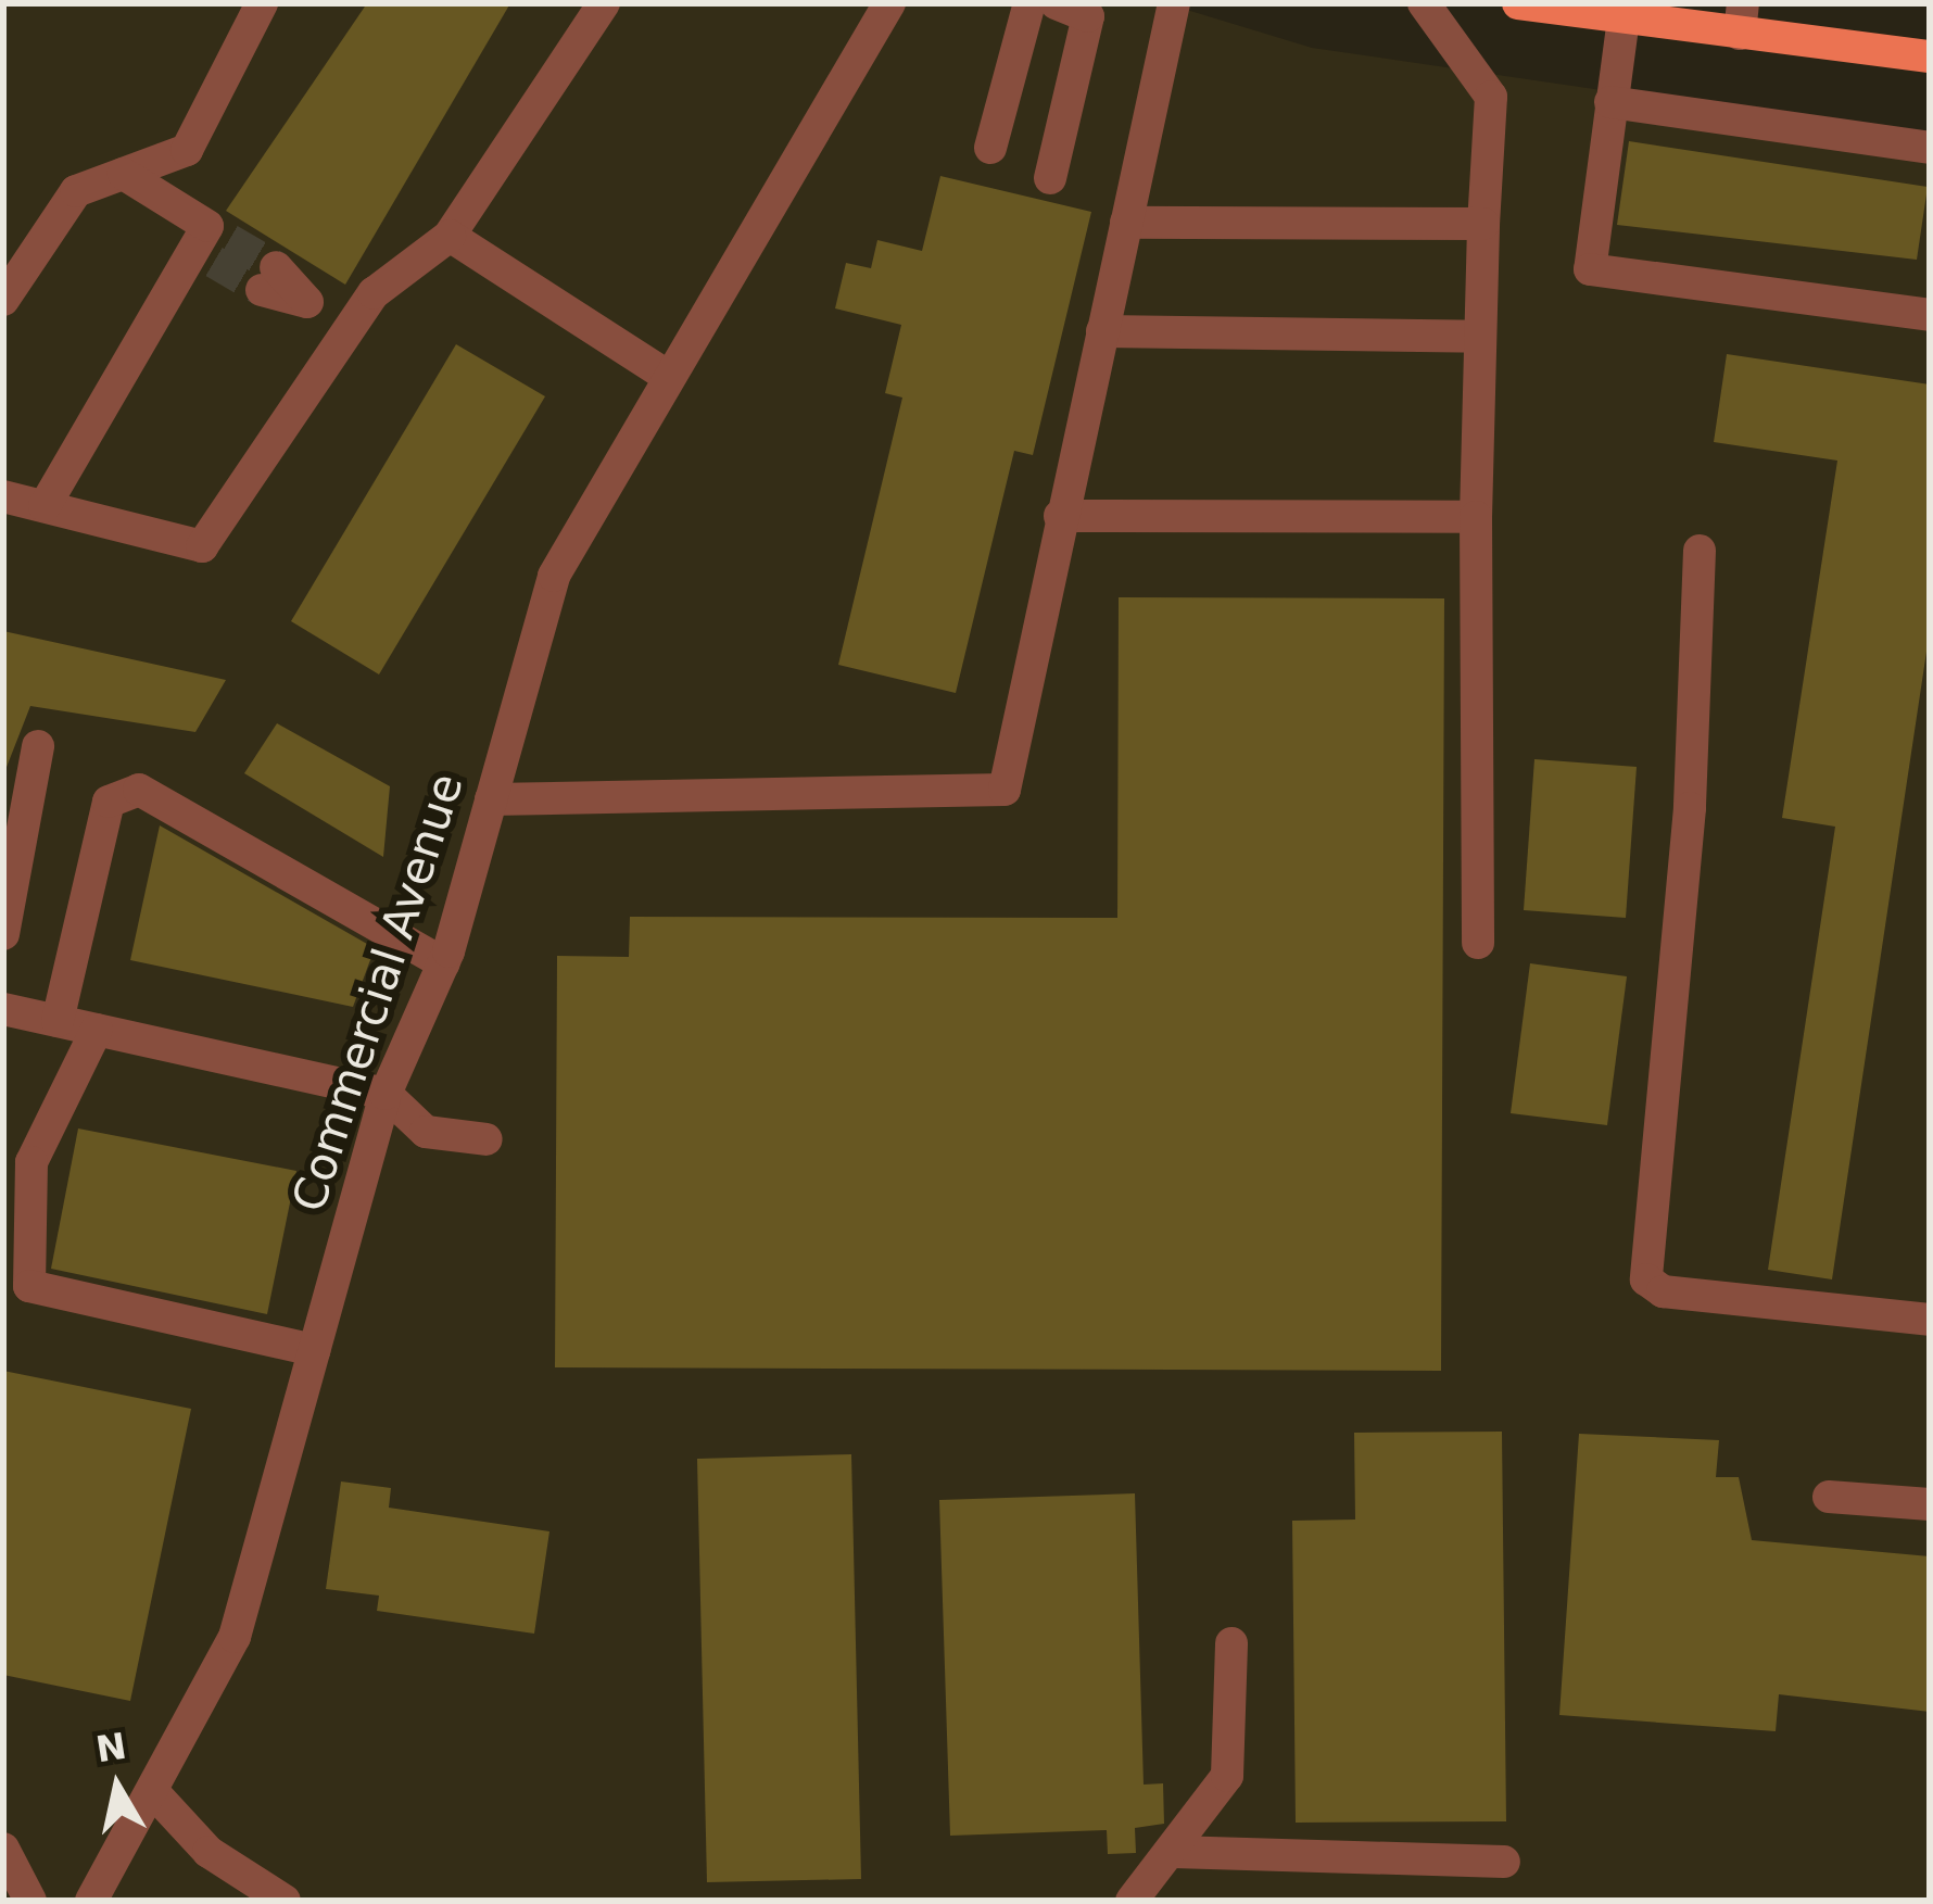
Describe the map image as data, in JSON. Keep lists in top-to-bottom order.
{
  "streets": {
    "street": ["Commercial Avenue"]
  },
  "north": "top"
}
